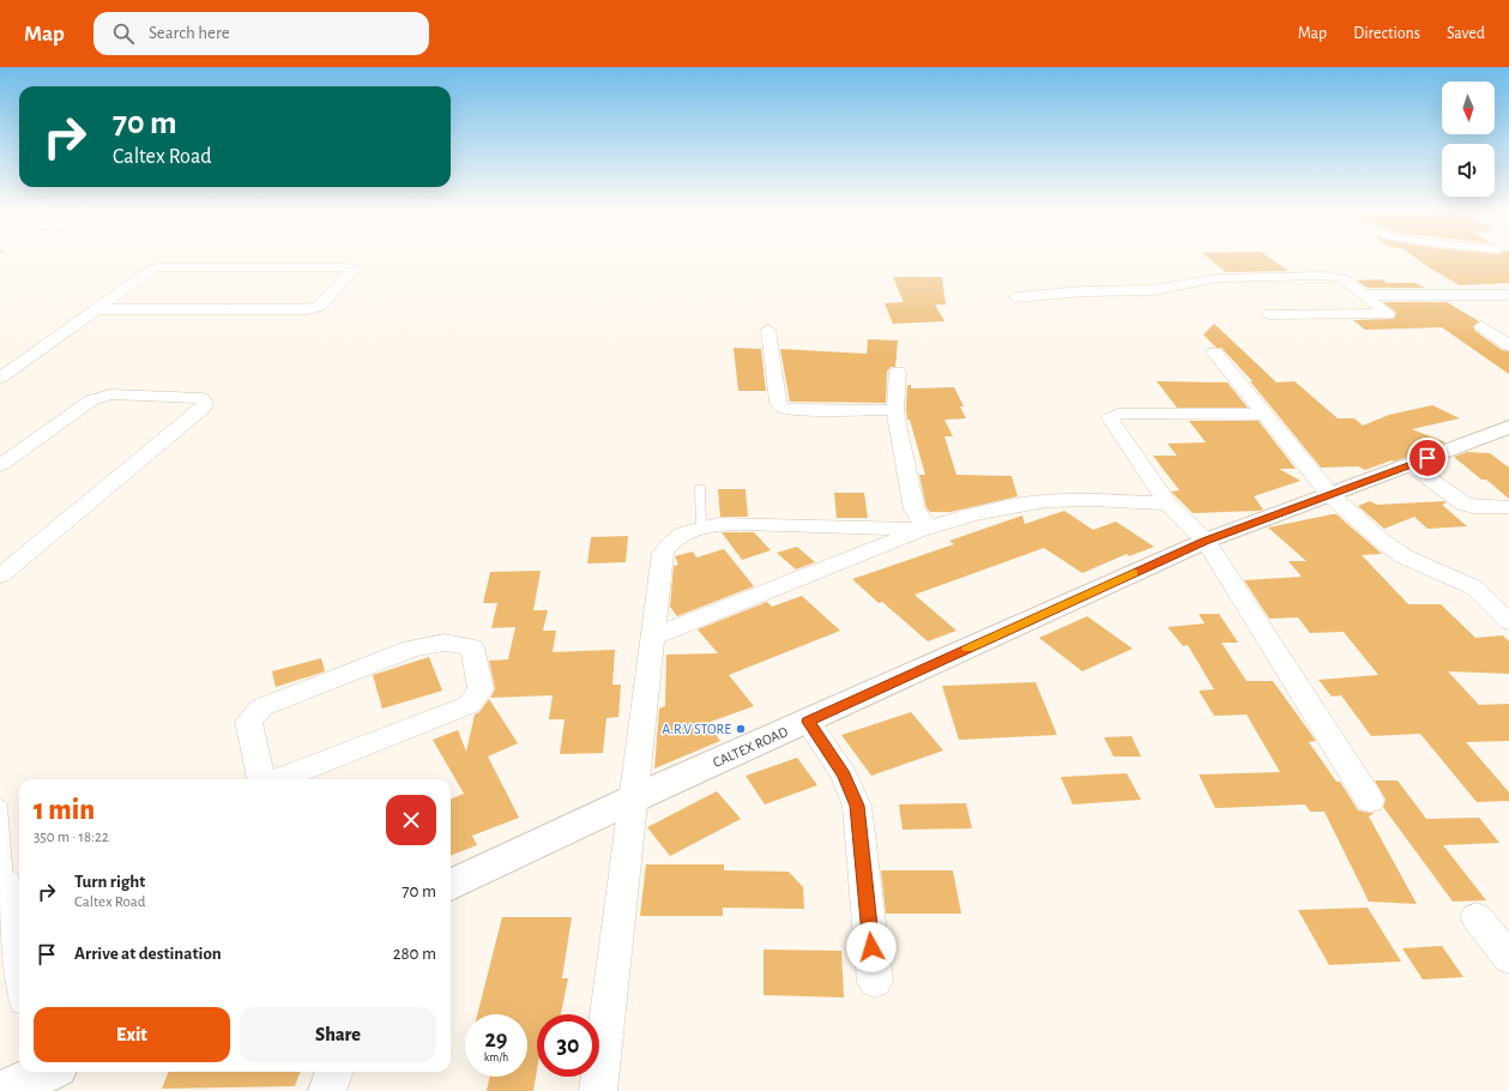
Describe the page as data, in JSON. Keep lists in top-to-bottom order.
{
  "streets": {
    "street": ["CALTEX ROAD"]
  },
  "places": ["A.R.V STORE"],
  "north": "bottom",
  "page": {
    "header": "Map",
    "search": "Search here",
    "nav": ["Map", "Directions", "Saved"],
    "turn": ["70 m", "Caltex Road"],
    "heading": ["1 min", "350 m · 18:22"],
    "list": [
      {
        "name": "Turn right",
        "note": "Caltex Road",
        "value": "70 m"
      },
      {
        "name": "Arrive at destination",
        "value": "280 m"
      }
    ],
    "buttons": ["Exit", "Share"],
    "speed": "29 km/h",
    "limit": "30"
  }
}
